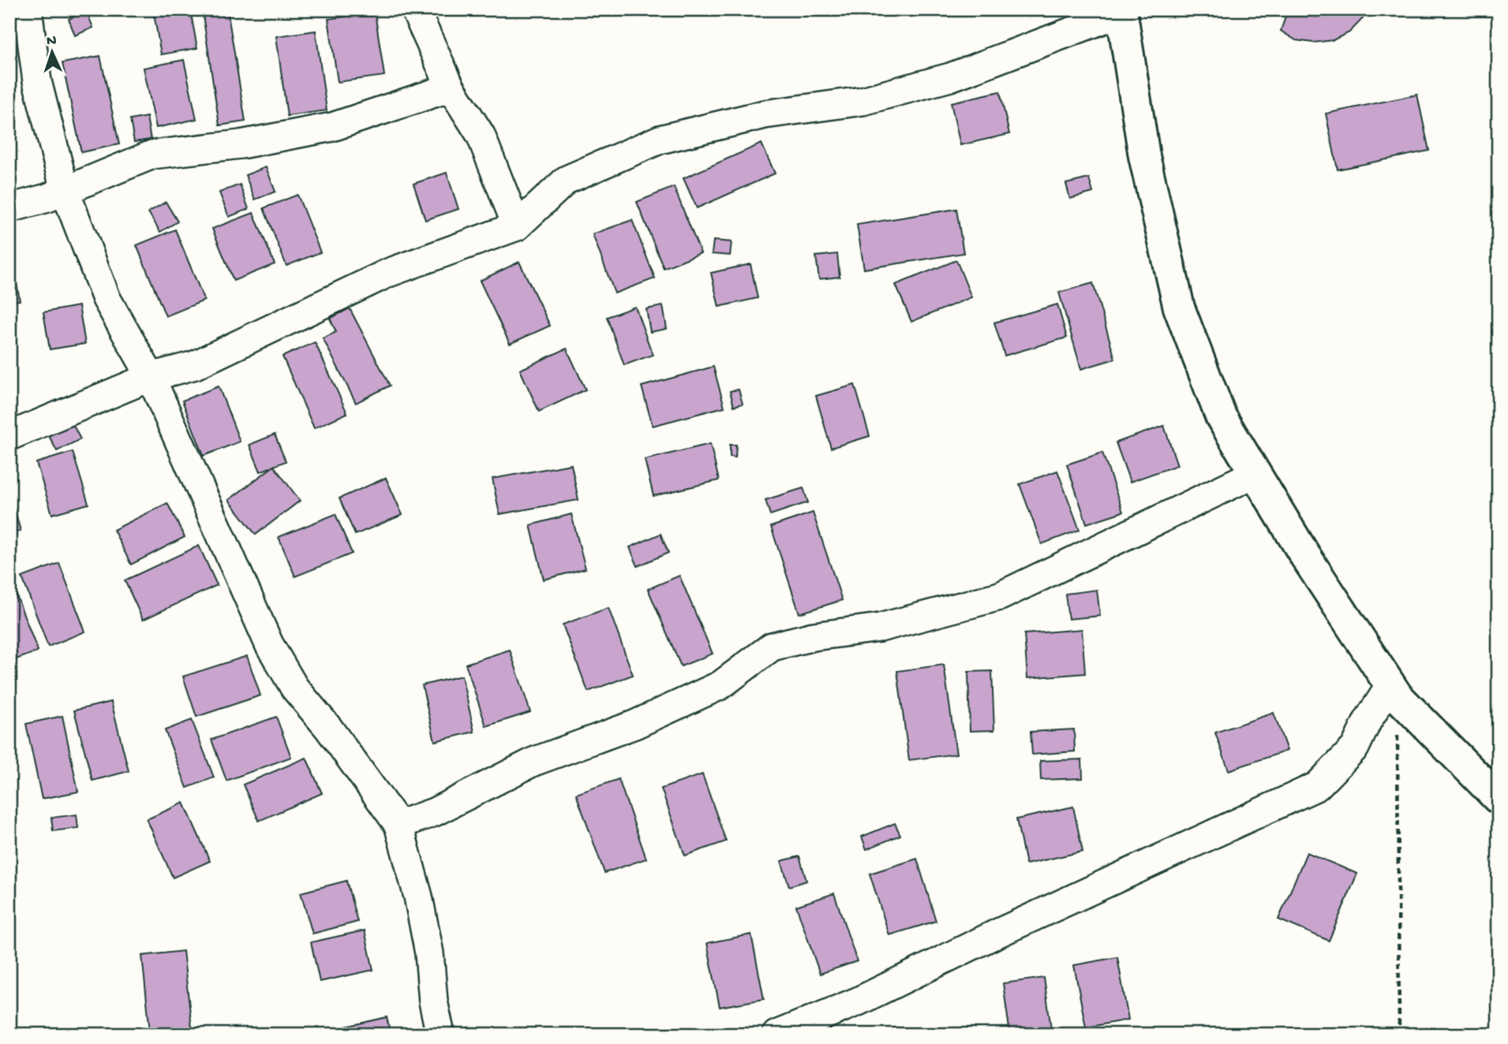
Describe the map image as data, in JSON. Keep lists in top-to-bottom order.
{
  "north": "top"
}
